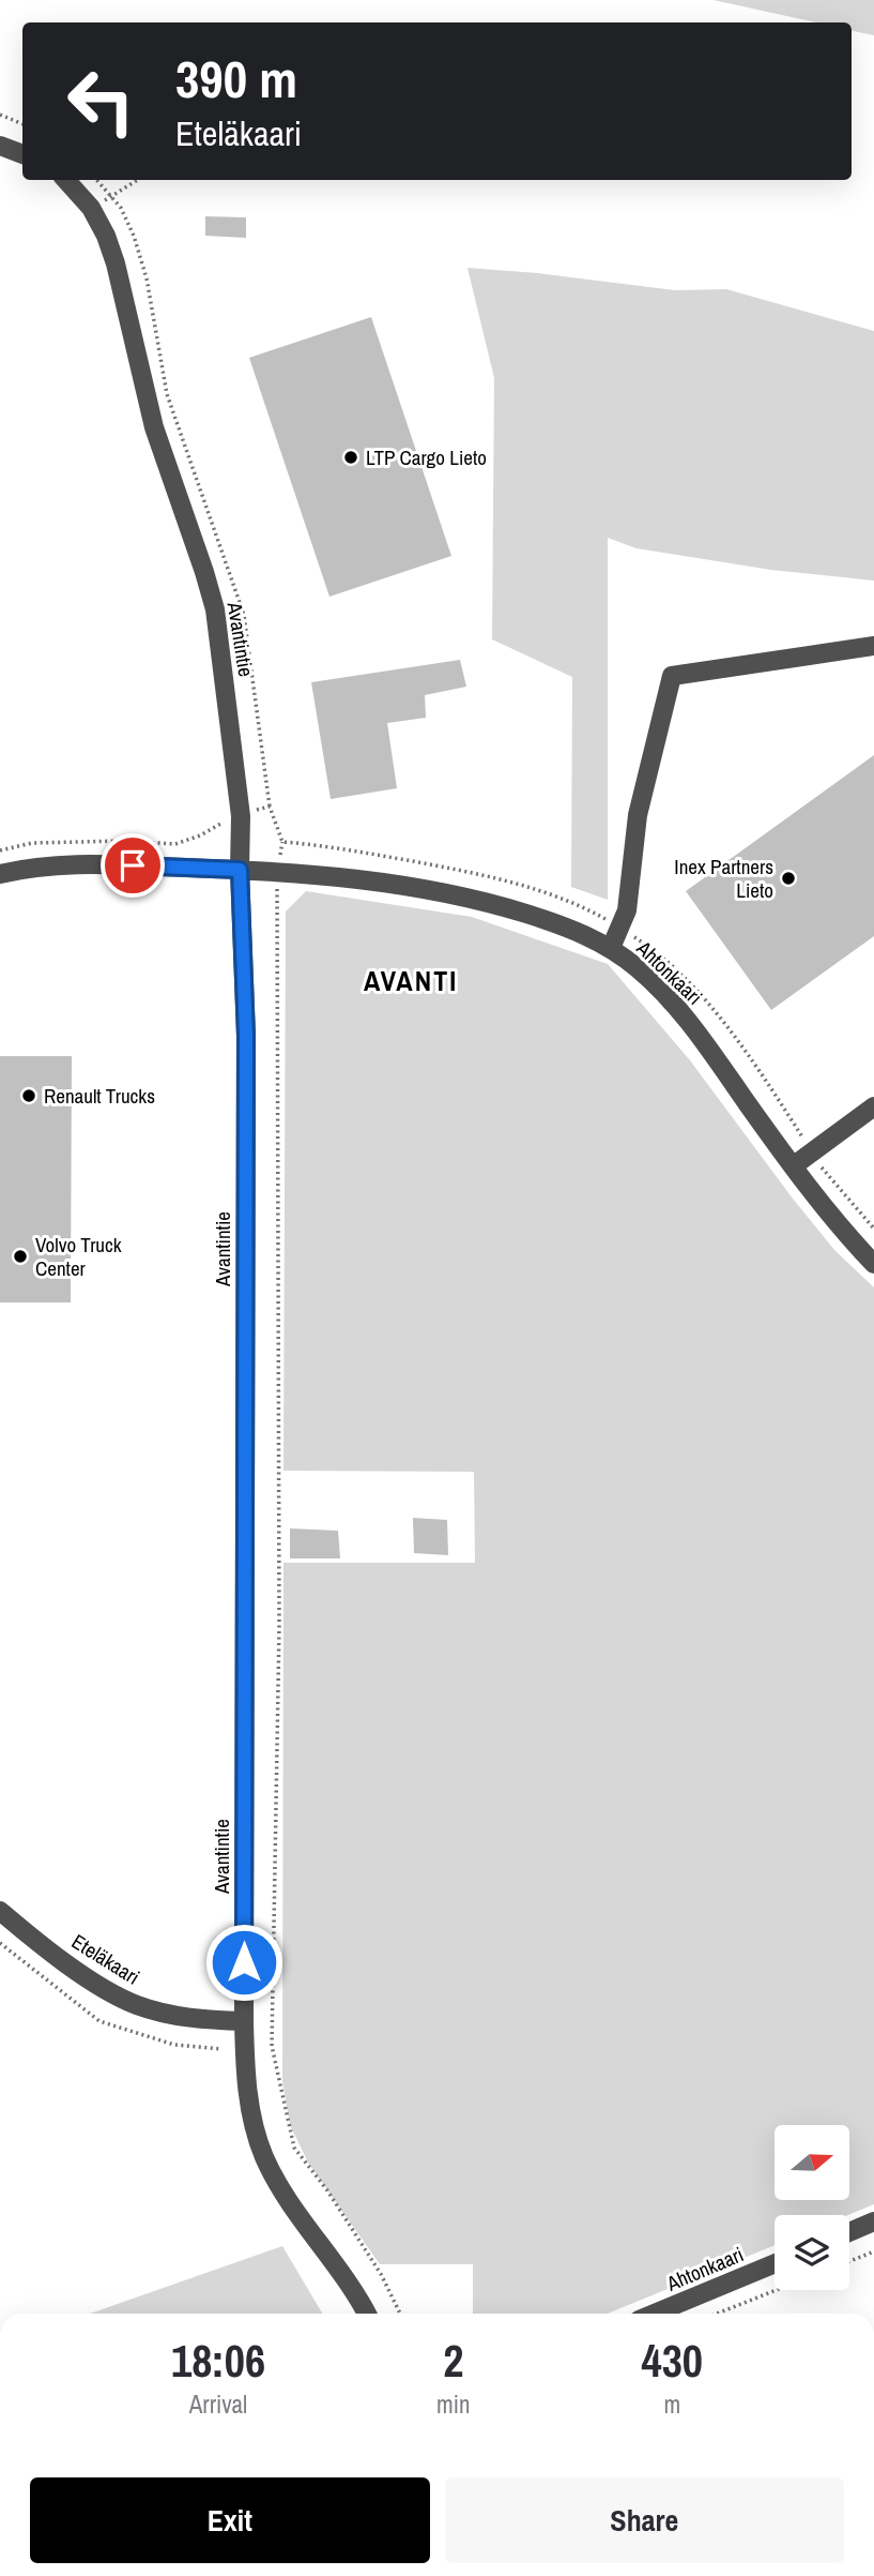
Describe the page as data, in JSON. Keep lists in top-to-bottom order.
{
  "streets": {
    "street": ["Avantintie", "Ahtonkaari", "Eteläkaari"]
  },
  "crossings": [
    ["Avantintie", "Ahtonkaari"],
    ["Avantintie", "Eteläkaari"]
  ],
  "districts": ["AVANTI"],
  "places": [
    "LTP Cargo Lieto",
    "Inex Partners Lieto",
    "Renault Trucks",
    "Volvo Truck Center"
  ],
  "north": "right",
  "page": {
    "turn": ["390 m", "Eteläkaari"],
    "eta": [
      "18:06",
      "Arrival",
      "2",
      "min",
      "430",
      "m"
    ],
    "buttons": ["Exit", "Share"]
  }
}
